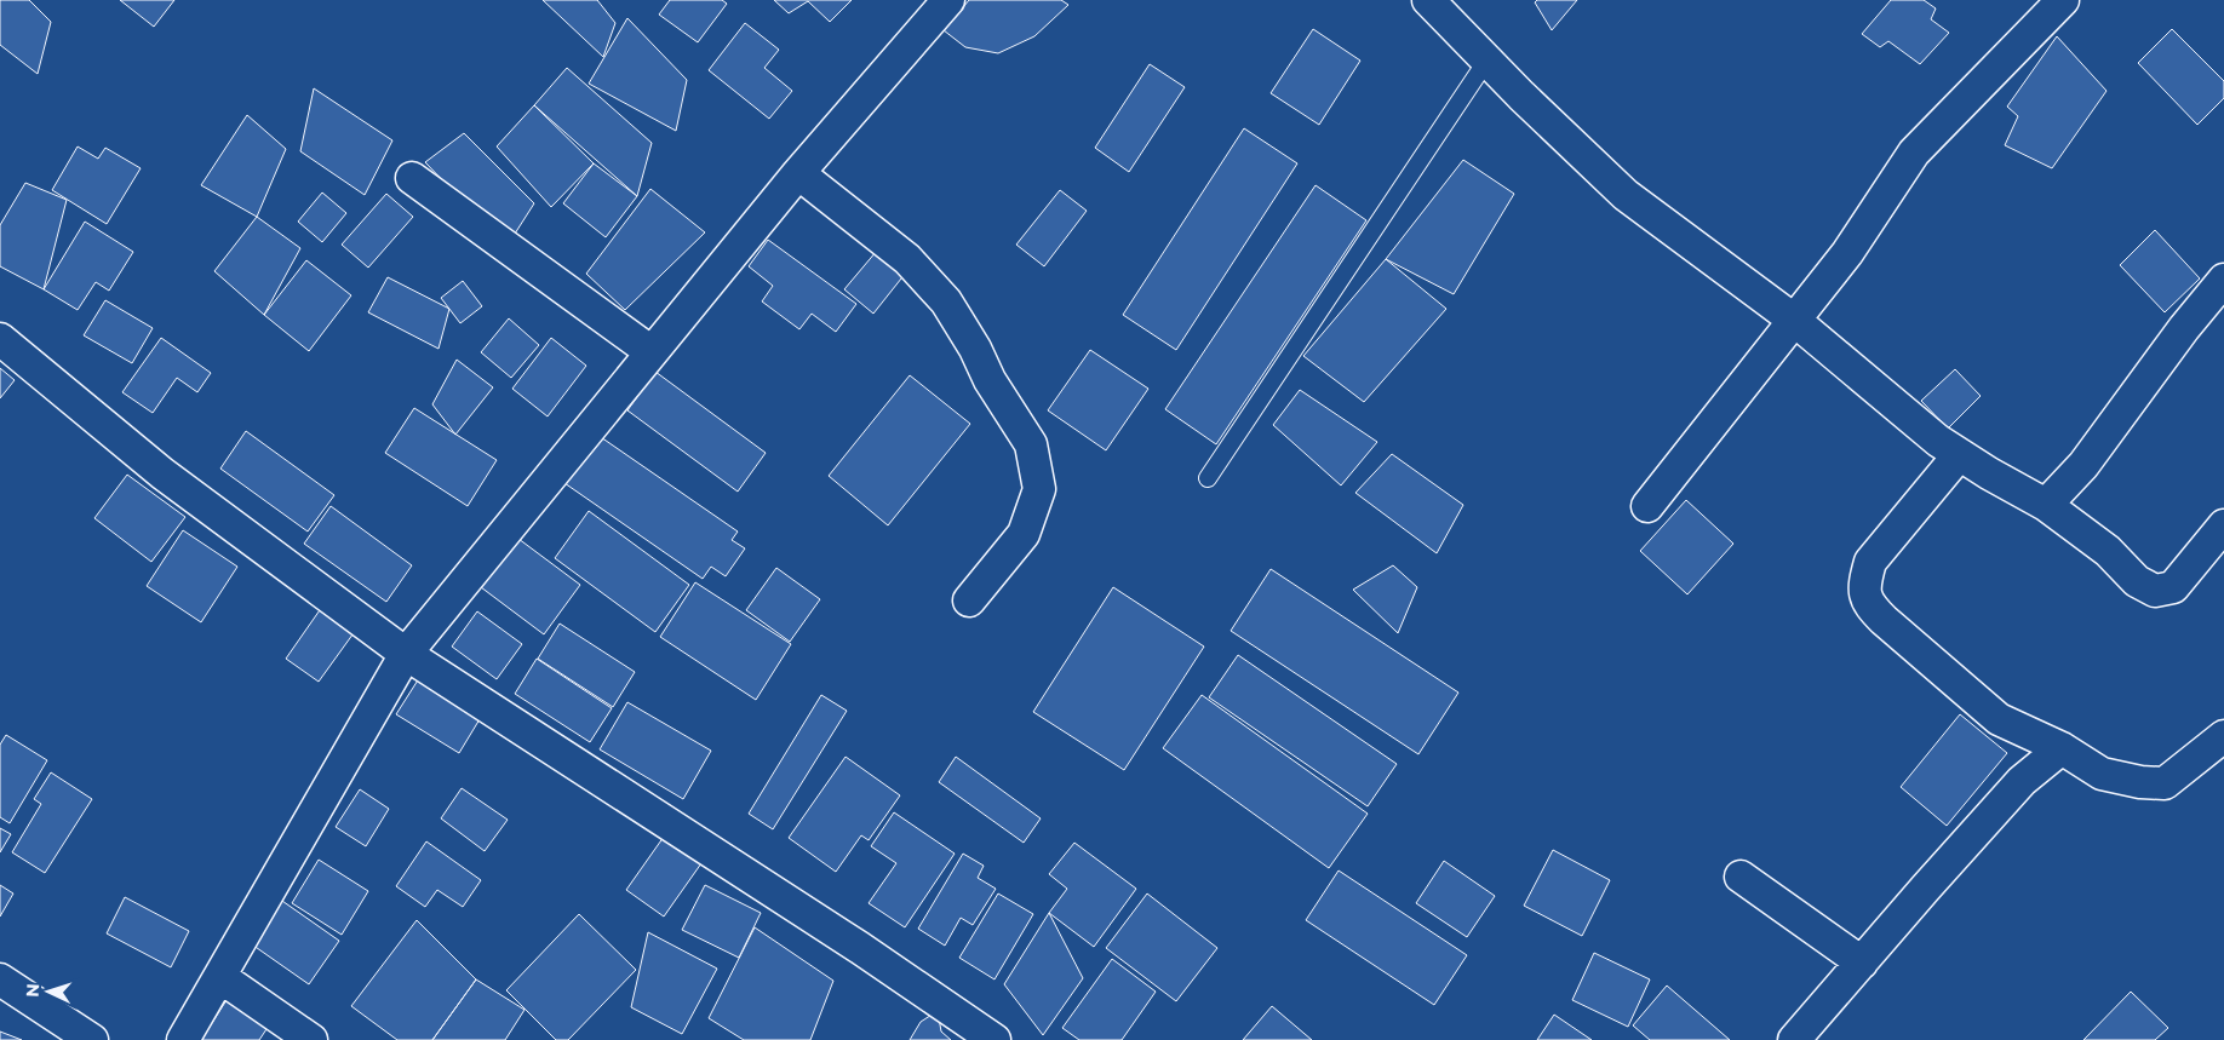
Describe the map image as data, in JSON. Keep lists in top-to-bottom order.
{
  "north": "left"
}
